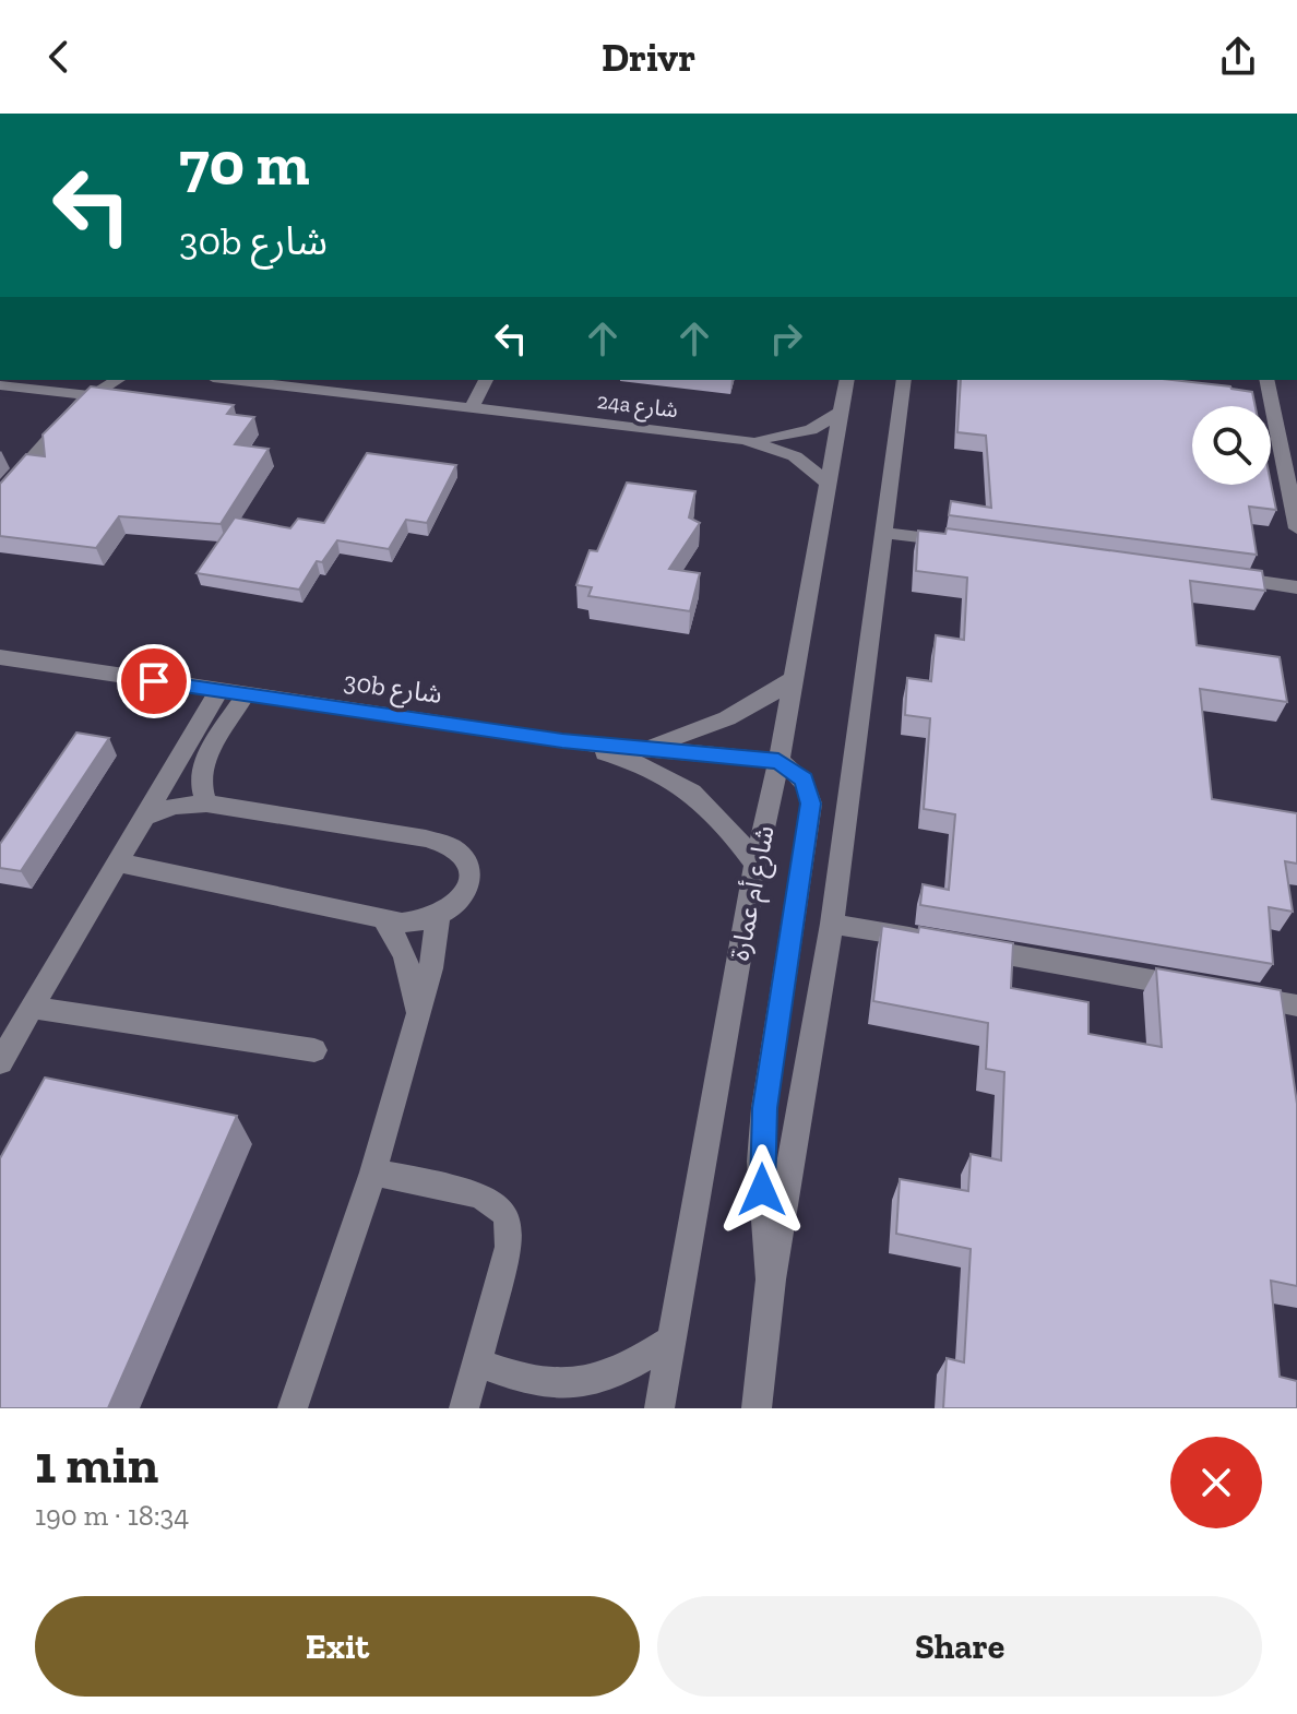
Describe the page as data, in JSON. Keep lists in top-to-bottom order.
{
  "streets": {
    "street": ["24a شارع", "30b شارع", "شارع أم عمارة"]
  },
  "crossings": [
    ["24a شارع", "شارع أم عمارة"],
    ["30b شارع", "شارع أم عمارة"]
  ],
  "page": {
    "header": "Drivr",
    "turn": ["70 m", "30b شارع"],
    "heading": ["1 min", "190 m · 18:34"],
    "buttons": ["Exit", "Share"]
  }
}
